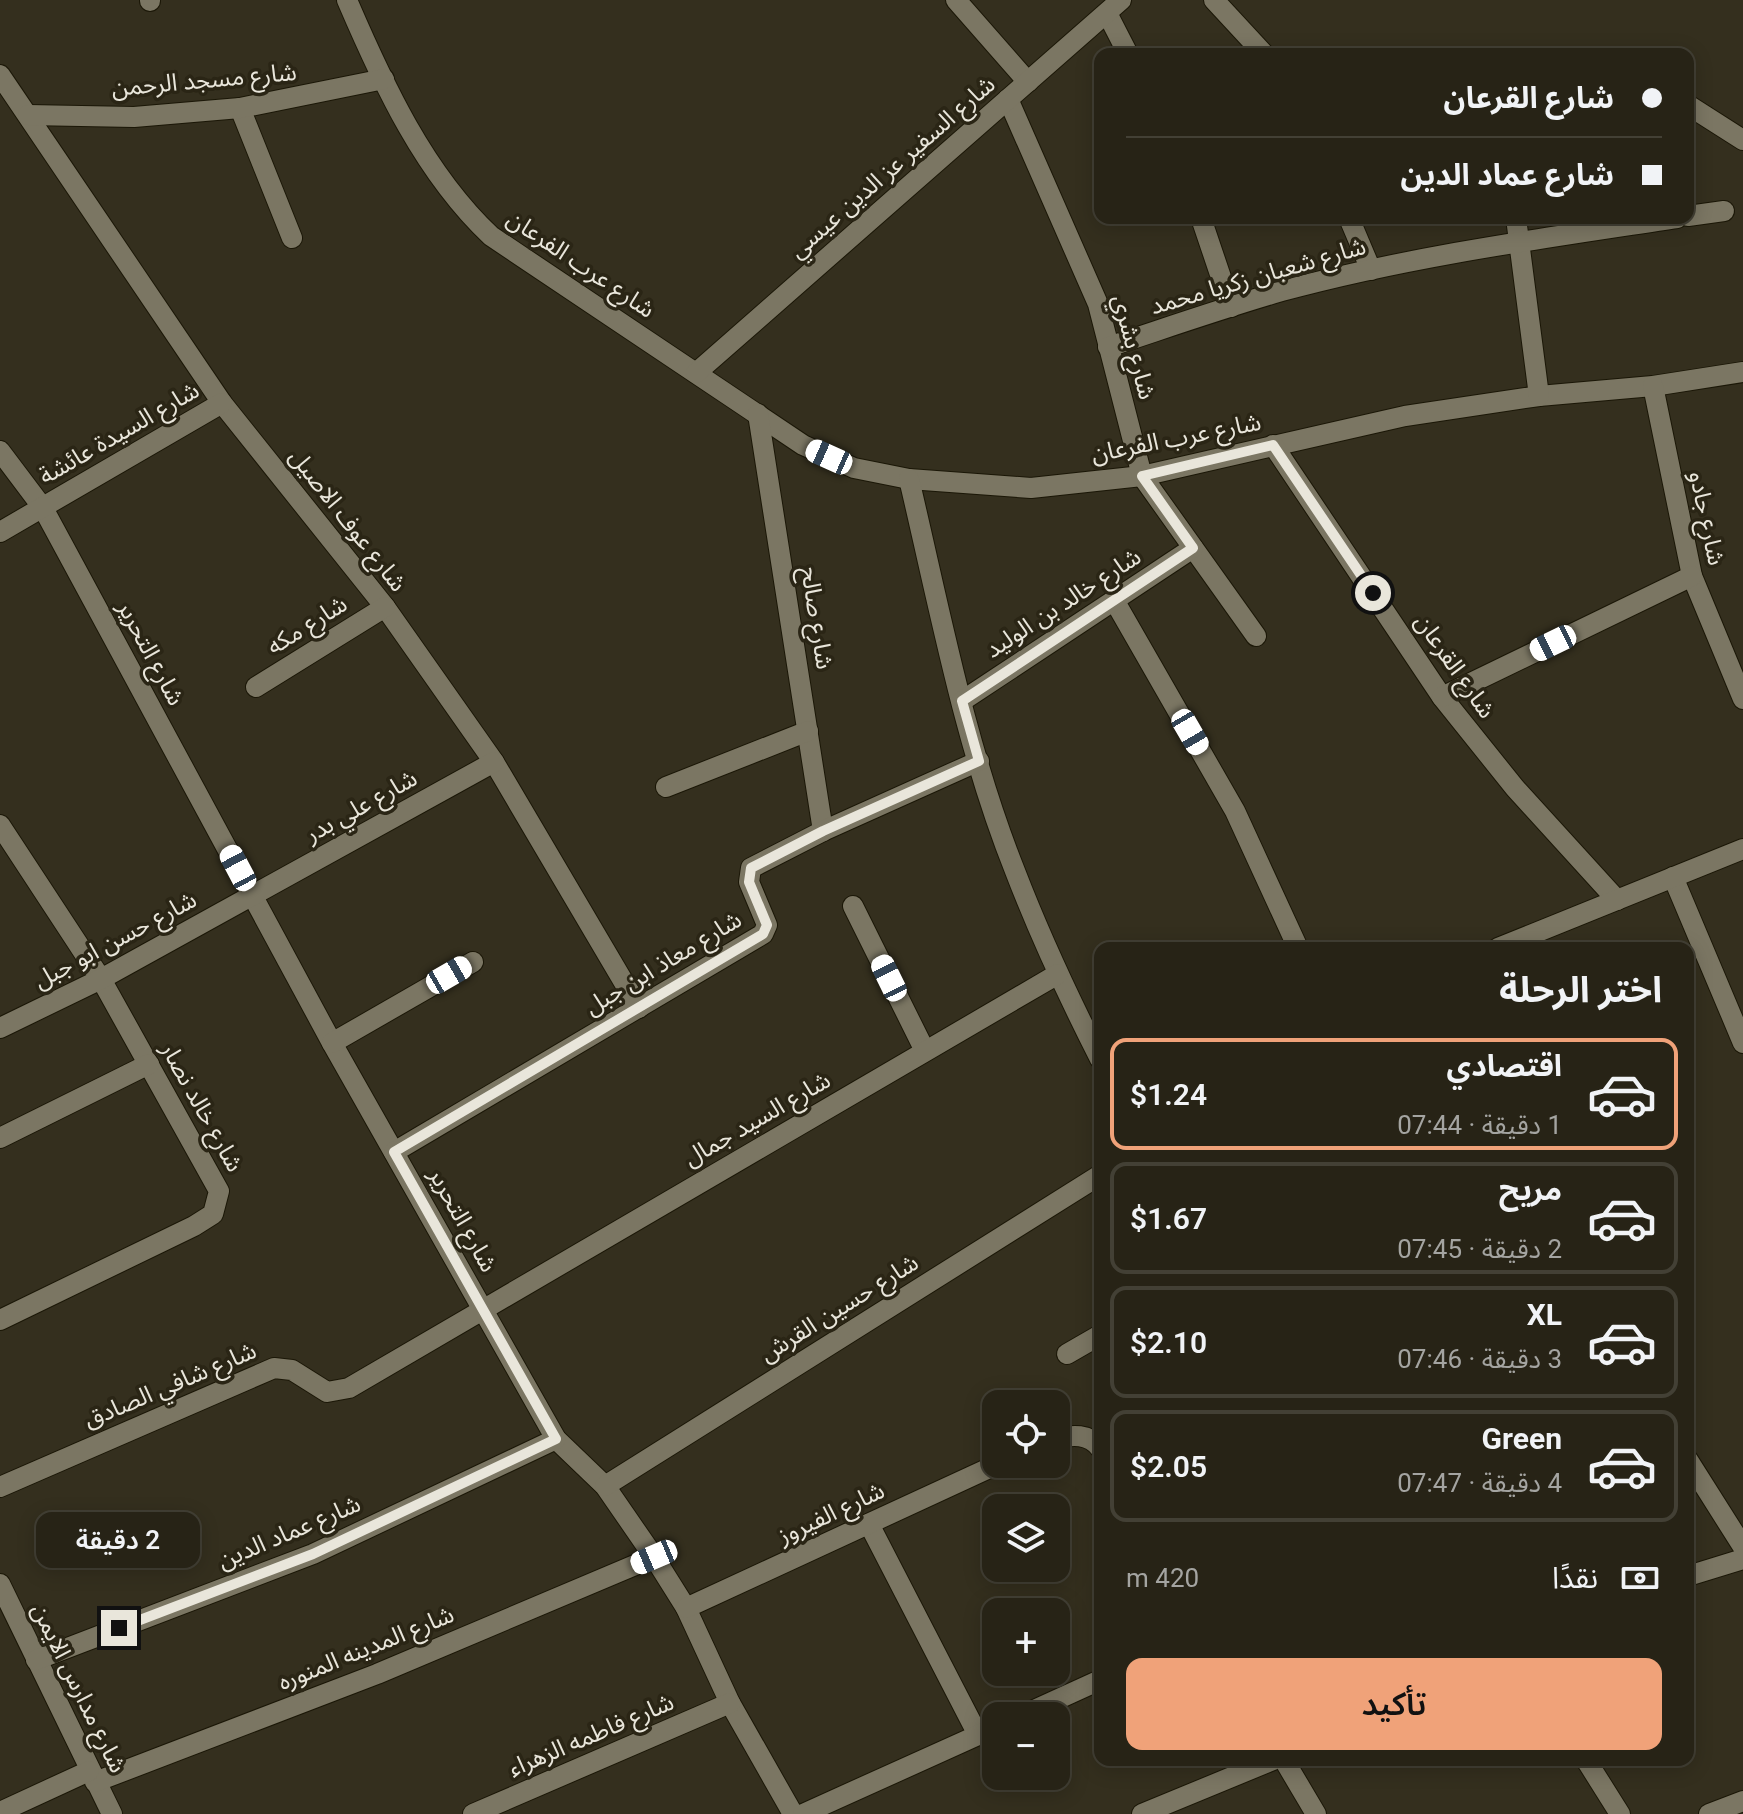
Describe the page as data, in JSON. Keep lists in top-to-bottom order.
{
  "streets": {
    "street": [
      "شارع مسجد الرحمن",
      "شارع السفير عز الدين عيسي",
      "شارع عرب الفرعان",
      "شارع شعبان زكريا محمد",
      "شارع بشري",
      "شارع السيدة عائشة",
      "شارع جادو",
      "شارع عوف الاصيل",
      "شارع خالد بن الوليد",
      "شارع صالح",
      "شارع مكه",
      "شارع التحرير",
      "شارع القرعان",
      "شارع علي بدر",
      "شارع حسن ابو جبل",
      "شارع معاذ ابن جبل",
      "شارع خالد نصار",
      "شارع السيد جمال",
      "شارع حسين القرش",
      "شارع شافي الصادق",
      "شارع الفيروز",
      "شارع عماد الدين",
      "شارع المدينه المنوره",
      "شارع مدارس الايمن",
      "شارع فاطمه الزهراء"
    ]
  },
  "crossings": [
    ["شارع مسجد الرحمن", "شارع عرب الفرعان"],
    ["شارع مسجد الرحمن", "شارع عوف الاصيل"],
    ["شارع السفير عز الدين عيسي", "شارع عرب الفرعان"],
    ["شارع السفير عز الدين عيسي", "شارع بشري"],
    ["شارع عرب الفرعان", "شارع بشري"],
    ["شارع عرب الفرعان", "شارع جادو"],
    ["شارع عرب الفرعان", "شارع صالح"],
    ["شارع عرب الفرعان", "شارع القرعان"],
    ["شارع شعبان زكريا محمد", "شارع بشري"],
    ["شارع بشري", "شارع خالد بن الوليد"],
    ["شارع السيدة عائشة", "شارع عوف الاصيل"],
    ["شارع السيدة عائشة", "شارع التحرير"],
    ["شارع عوف الاصيل", "شارع مكه"],
    ["شارع عوف الاصيل", "شارع علي بدر"],
    ["شارع عوف الاصيل", "شارع معاذ ابن جبل"],
    ["شارع صالح", "شارع معاذ ابن جبل"],
    ["شارع التحرير", "شارع علي بدر"],
    ["شارع التحرير", "شارع حسن ابو جبل"],
    ["شارع التحرير", "شارع معاذ ابن جبل"],
    ["شارع التحرير", "شارع السيد جمال"],
    ["شارع التحرير", "شارع حسين القرش"],
    ["شارع التحرير", "شارع شافي الصادق"],
    ["شارع التحرير", "شارع الفيروز"],
    ["شارع التحرير", "شارع عماد الدين"],
    ["شارع التحرير", "شارع المدينه المنوره"],
    ["شارع التحرير", "شارع فاطمه الزهراء"],
    ["شارع علي بدر", "شارع حسن ابو جبل"],
    ["شارع حسن ابو جبل", "شارع خالد نصار"],
    ["شارع السيد جمال", "شارع شافي الصادق"],
    ["شارع عماد الدين", "شارع مدارس الايمن"],
    ["شارع المدينه المنوره", "شارع مدارس الايمن"]
  ],
  "page": {
    "banner": ["شارع القرعان", "شارع عماد الدين"],
    "heading": "اختر الرحلة",
    "list": [
      {
        "name": "اقتصادي",
        "note": "1 دقيقة · 07:44",
        "value": "$1.24"
      },
      {
        "name": "مريح",
        "note": "2 دقيقة · 07:45",
        "value": "$1.67"
      },
      {
        "name": "XL",
        "note": "3 دقيقة · 07:46",
        "value": "$2.10"
      },
      {
        "name": "Green",
        "note": "4 دقيقة · 07:47",
        "value": "$2.05"
      }
    ],
    "map_buttons": ["+", "−"],
    "bubble": "2 دقيقة",
    "pay": ["نقدًا", "420 m"],
    "buttons": "تأكيد"
  }
}
